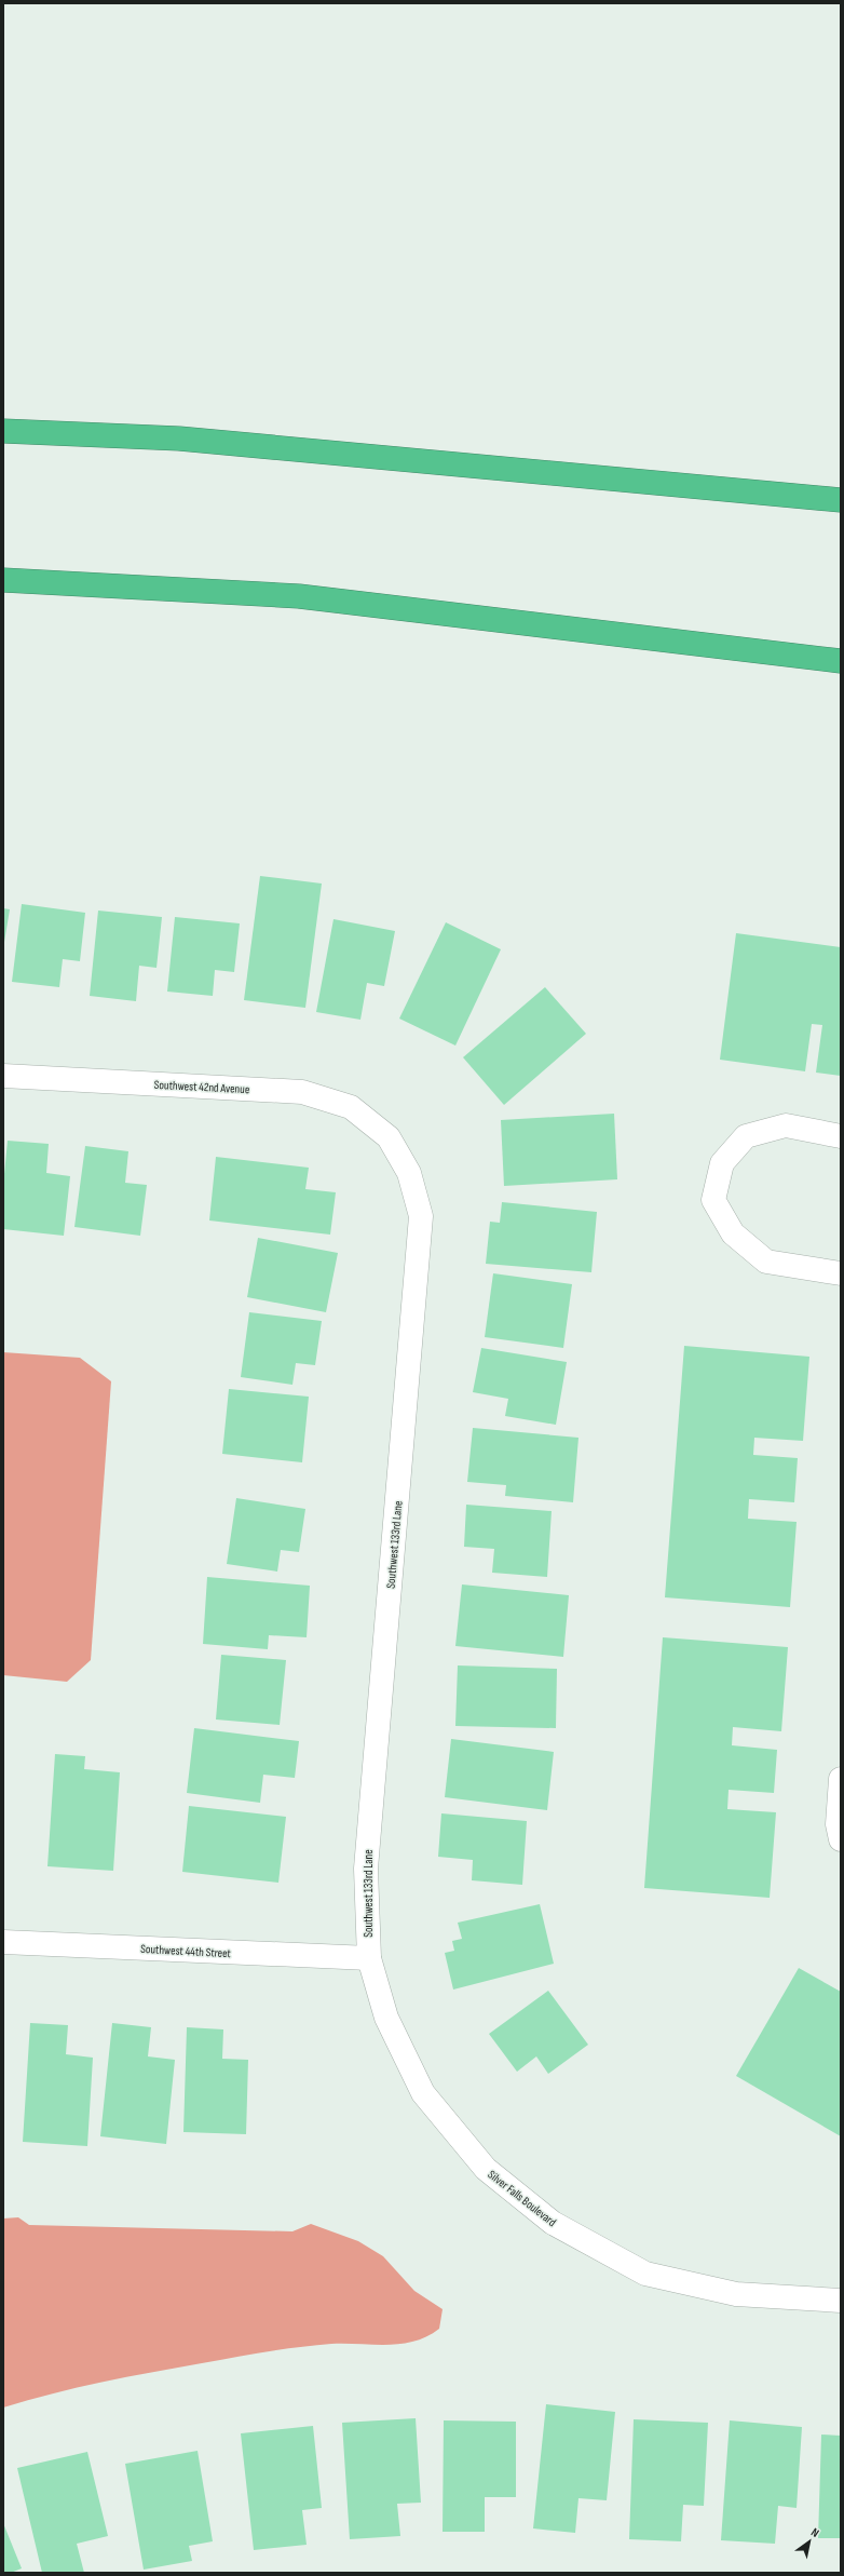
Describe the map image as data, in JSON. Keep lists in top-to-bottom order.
{
  "streets": {
    "street": [
      "Southwest 42nd Avenue",
      "Southwest 133rd Lane",
      "Southwest 44th Street",
      "Silver Falls Boulevard"
    ]
  },
  "crossings": [
    ["Southwest 42nd Avenue", "Southwest 133rd Lane"],
    ["Southwest 133rd Lane", "Southwest 44th Street"],
    ["Southwest 133rd Lane", "Silver Falls Boulevard"],
    ["Southwest 44th Street", "Silver Falls Boulevard"]
  ],
  "north": "top right"
}
